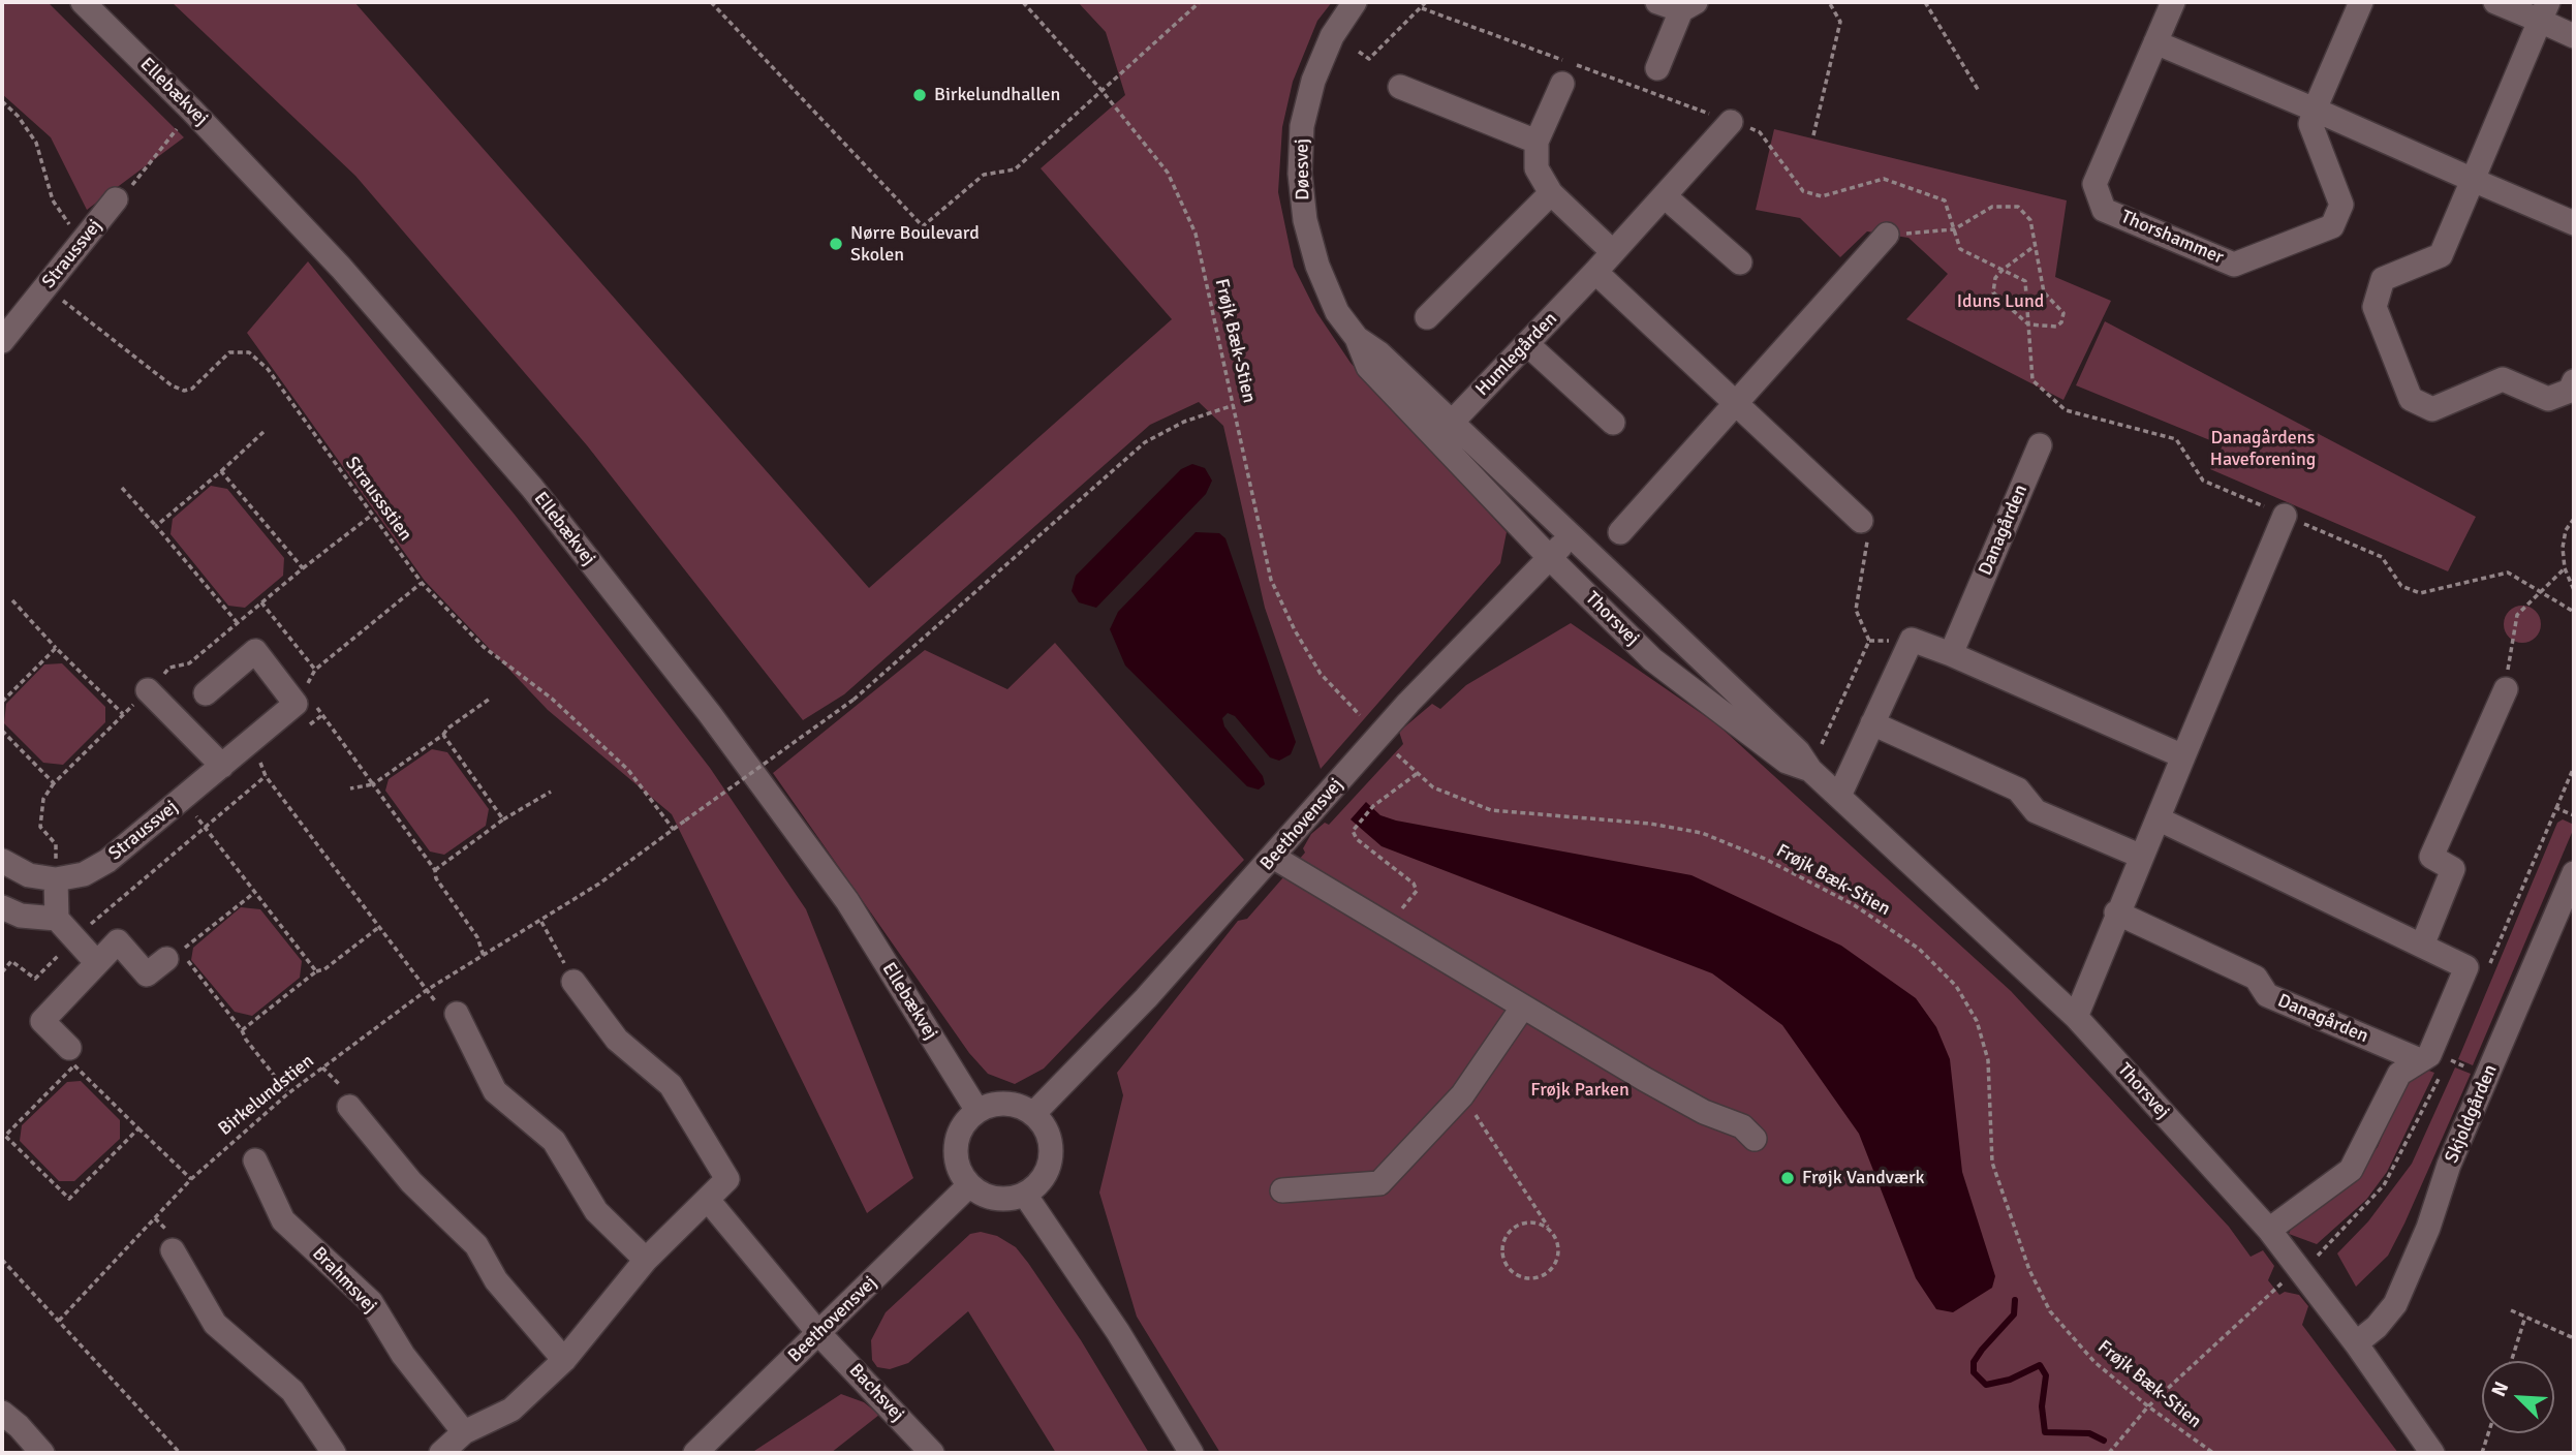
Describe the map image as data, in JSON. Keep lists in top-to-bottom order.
{
  "streets": {
    "street": [
      "Ellebækvej",
      "Døesvej",
      "Thorshammer",
      "Straussvej",
      "Humlegården",
      "Danagården",
      "Thorsvej",
      "Beethovensvej",
      "Skjoldgården",
      "Brahmsvej",
      "Bachsvej"
    ],
    "path": ["Frøjk Bæk-Stien", "Straussstien", "Birkelundstien"]
  },
  "crossings": [
    ["Ellebækvej", "Beethovensvej"],
    ["Døesvej", "Humlegården"],
    ["Døesvej", "Thorsvej"],
    ["Straussvej", "Straussstien"],
    ["Frøjk Bæk-Stien", "Birkelundstien"],
    ["Humlegården", "Thorsvej"],
    ["Straussstien", "Birkelundstien"],
    ["Thorsvej", "Beethovensvej"],
    ["Thorsvej", "Skjoldgården"],
    ["Beethovensvej", "Bachsvej"]
  ],
  "parks": ["Iduns Lund", "Danagårdens Haveforening", "Frøjk Parken"],
  "places": ["Birkelundhallen", "Nørre Boulevard Skolen", "Frøjk Vandværk"],
  "north": "top left"
}
